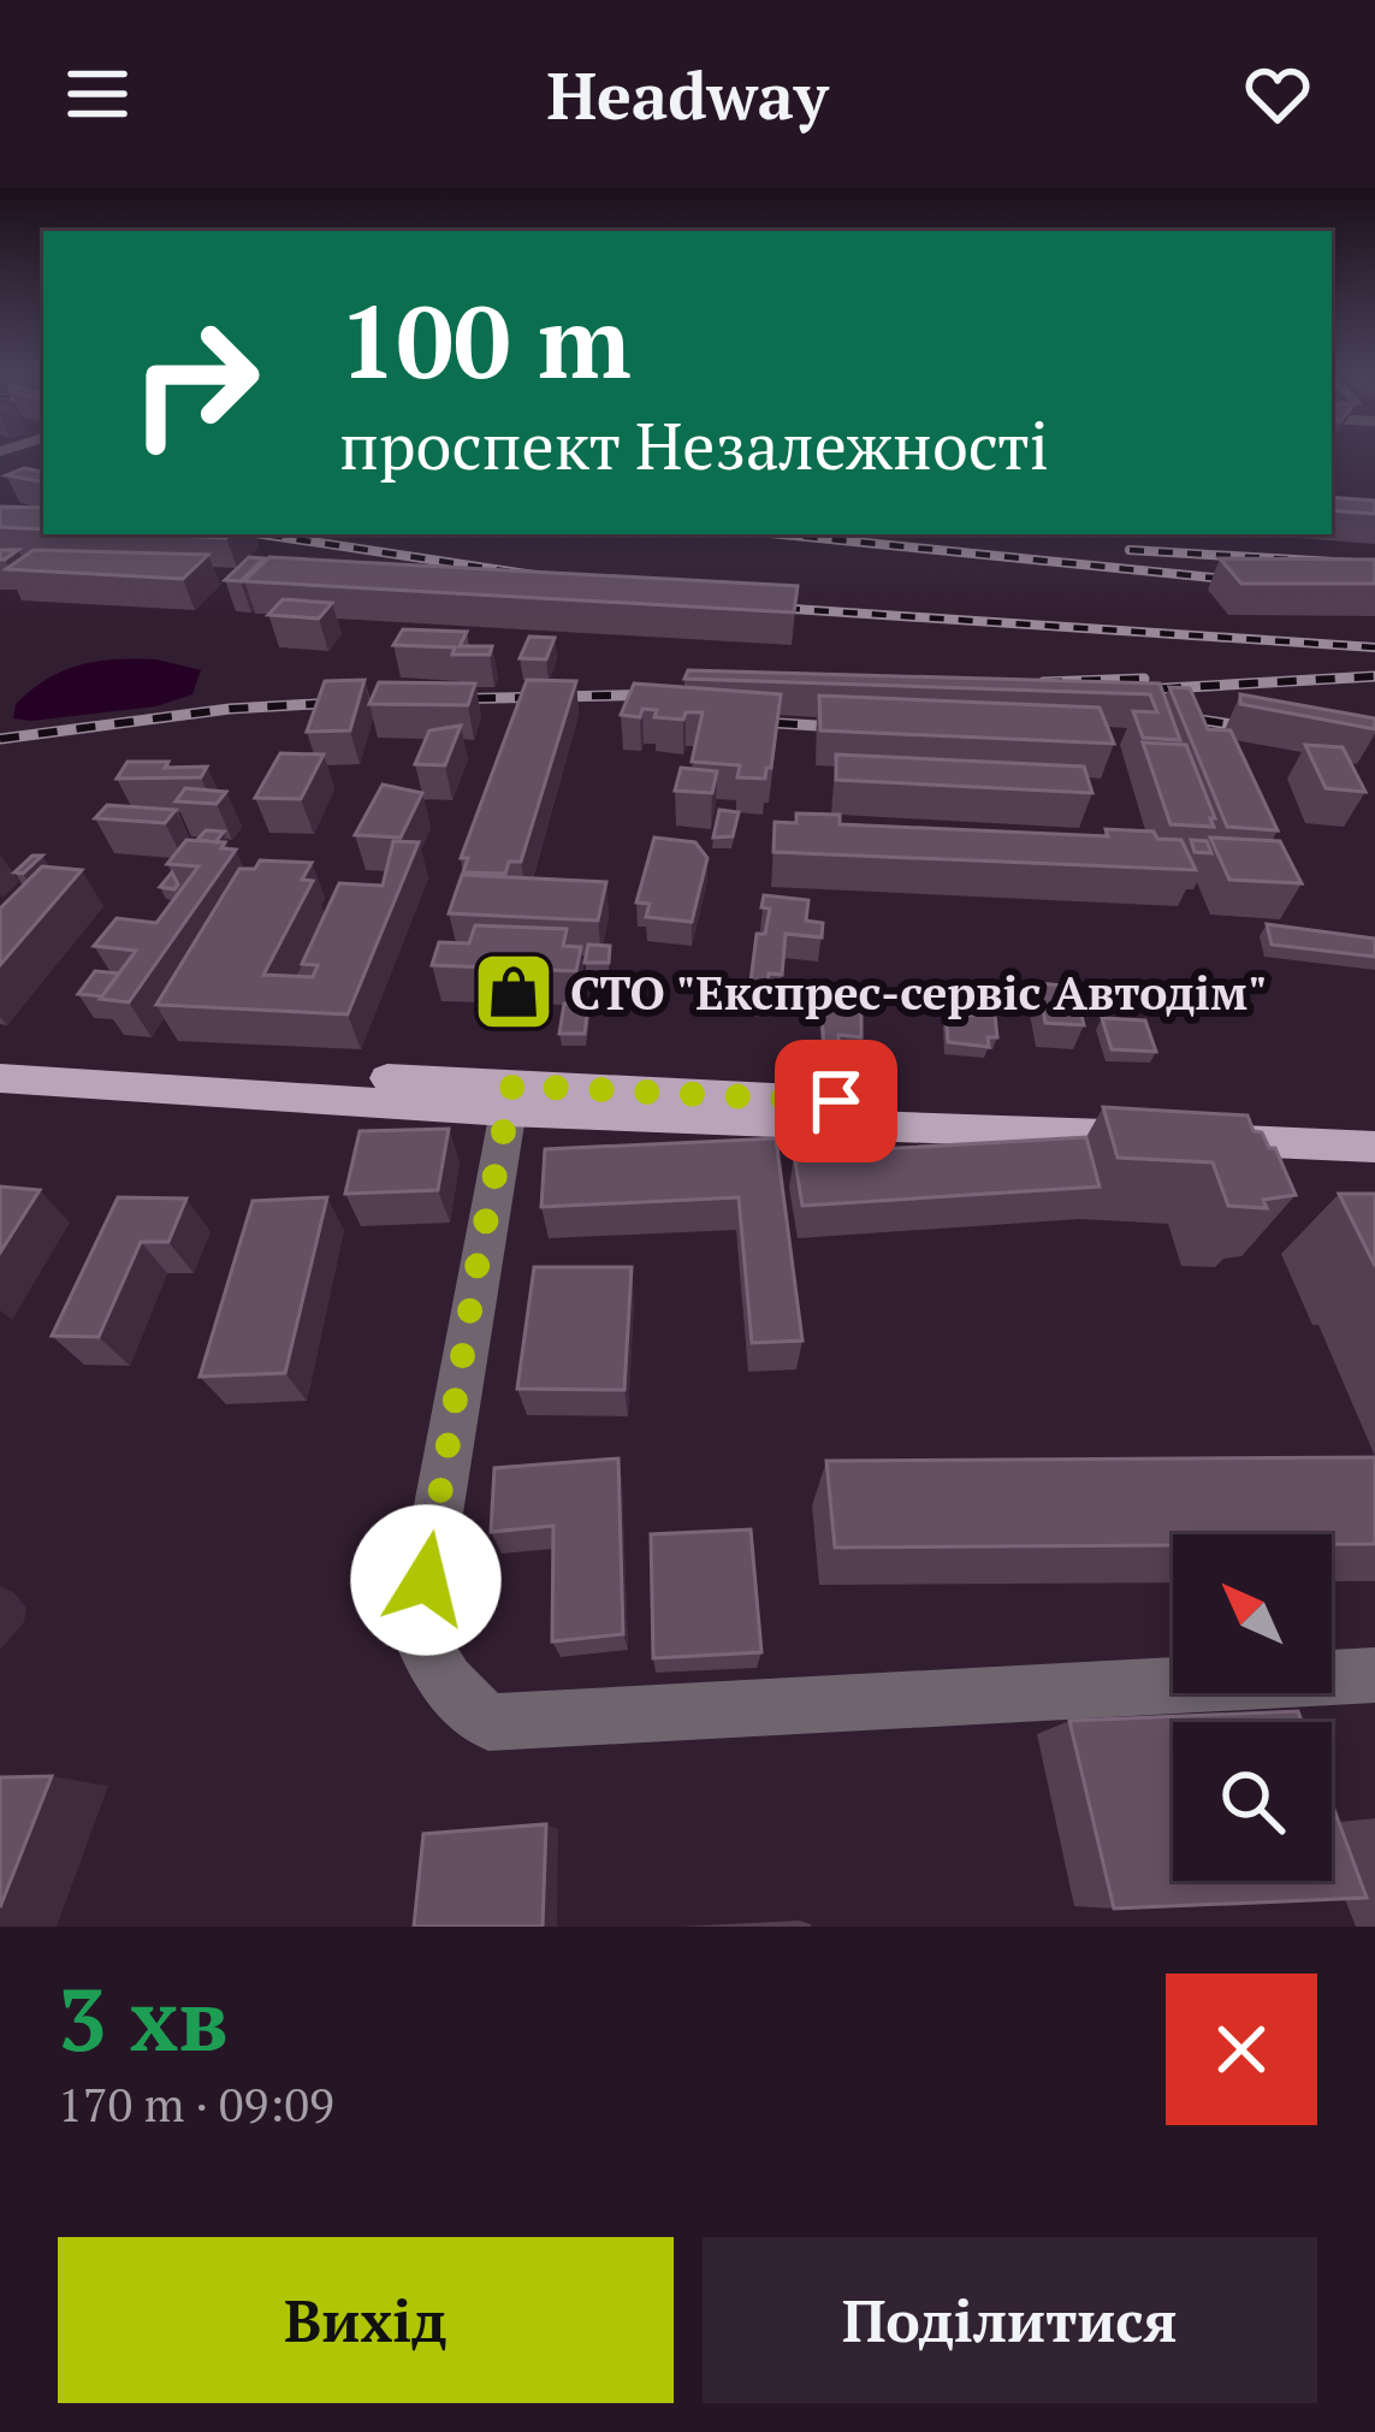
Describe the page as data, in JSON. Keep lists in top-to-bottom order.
{
  "places": {
    "shop": ["СТО \"Експрес-сервіс Автодім\""]
  },
  "north": "top left",
  "page": {
    "header": "Headway",
    "turn": ["100 m", "проспект Незалежності"],
    "heading": ["3 хв", "170 m · 09:09"],
    "buttons": ["Вихід", "Поділитися"]
  }
}
